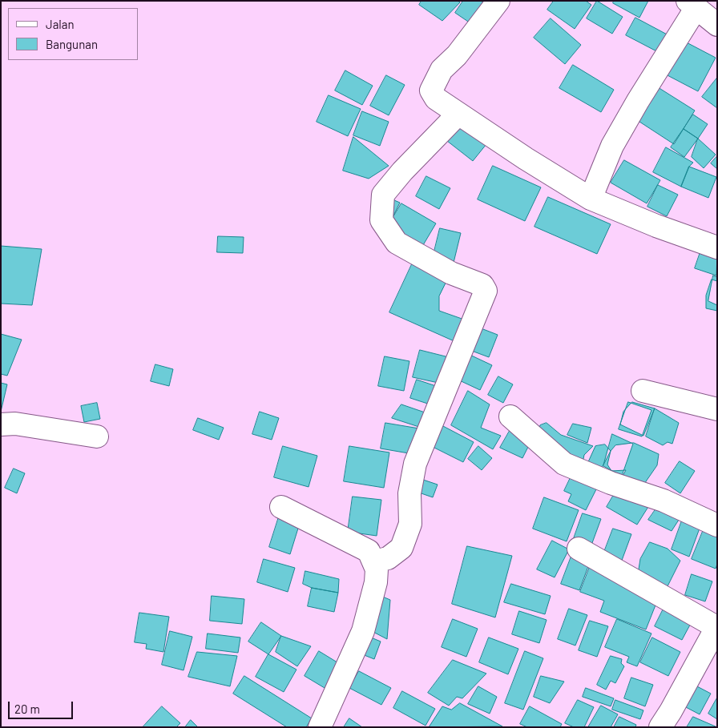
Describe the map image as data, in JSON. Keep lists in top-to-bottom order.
{
  "legend": ["Jalan", "Bangunan"],
  "scale_bar": "20 m"
}
